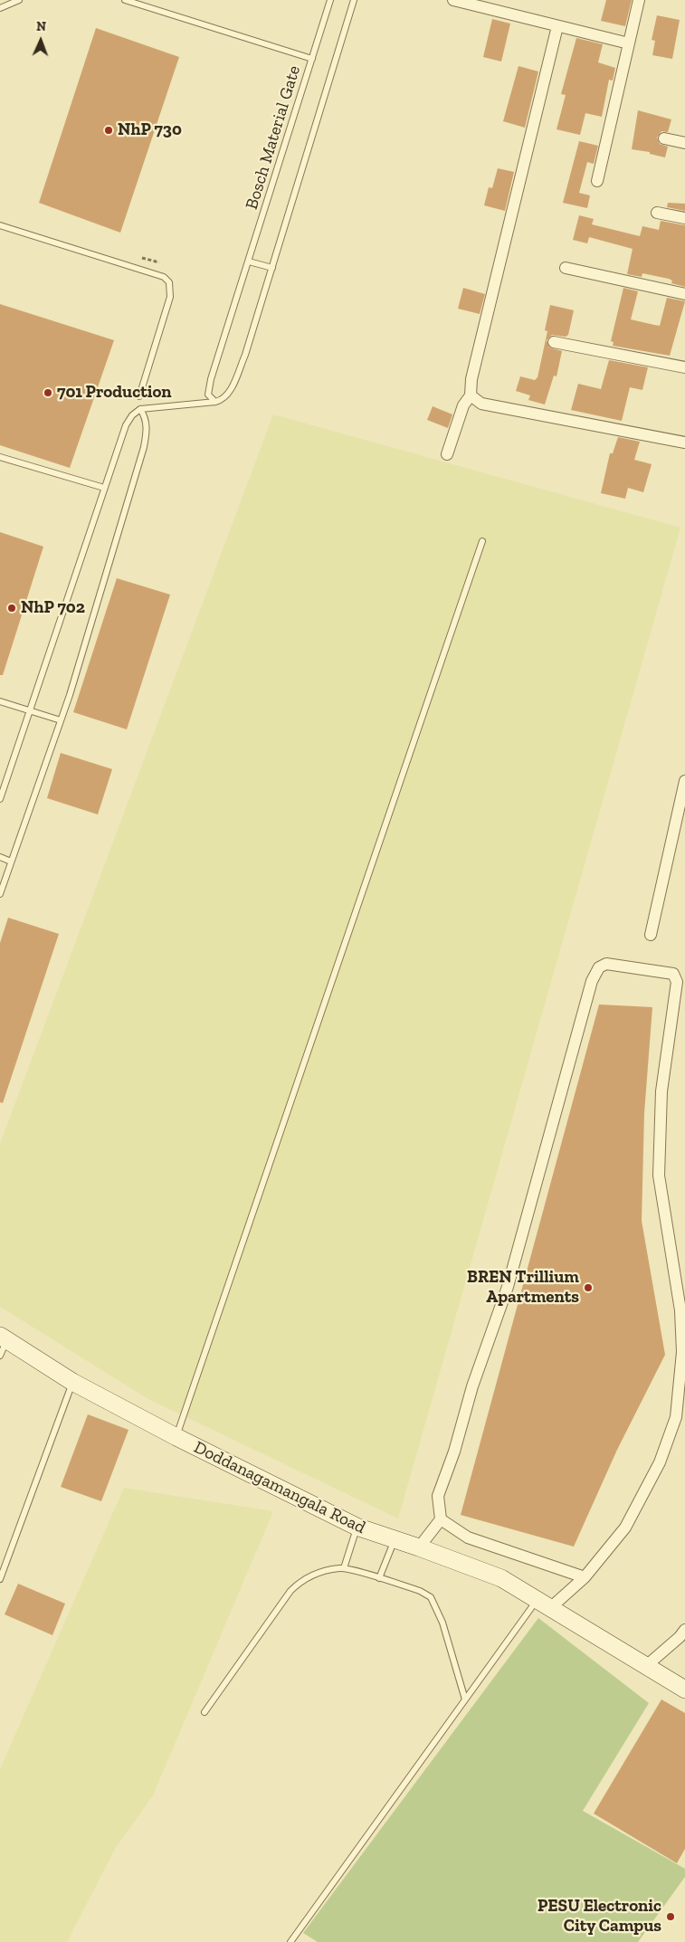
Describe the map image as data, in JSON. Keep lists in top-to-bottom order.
{
  "streets": {
    "street": ["Doddanagamangala Road"],
    "lane": ["Bosch Material Gate"]
  },
  "places": [
    "NhP 730",
    "701 Production",
    "NhP 702",
    "BREN Trillium Apartments",
    "PESU Electronic City Campus"
  ],
  "north": "top"
}
